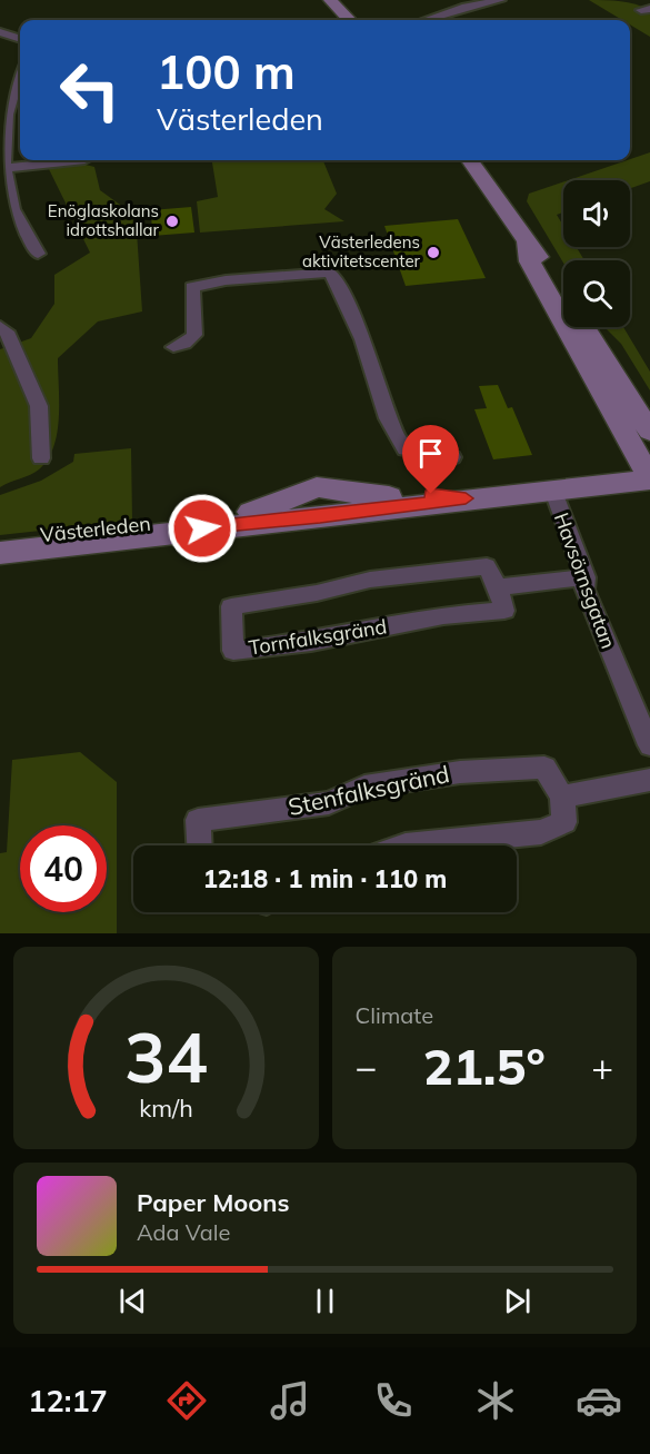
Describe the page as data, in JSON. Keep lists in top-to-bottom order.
{
  "streets": {
    "main road": ["Västerleden"],
    "street": ["Havsörnsgatan", "Tornfalksgränd", "Stenfalksgränd"]
  },
  "crossings": [
    ["Västerleden", "Havsörnsgatan"]
  ],
  "places": ["Enöglaskolans idrottshallar", "Västerledens aktivitetscenter"],
  "page": {
    "turn": ["100 m", "Västerleden"],
    "limit": "40",
    "trip": "12:18 · 1 min · 110 m",
    "tile": "Climate",
    "heat": ["−", "21.5°", "+"],
    "song": ["Paper Moons", "Ada Vale"],
    "tabs": "12:17",
    "gauge": ["34", "km/h"]
  }
}
